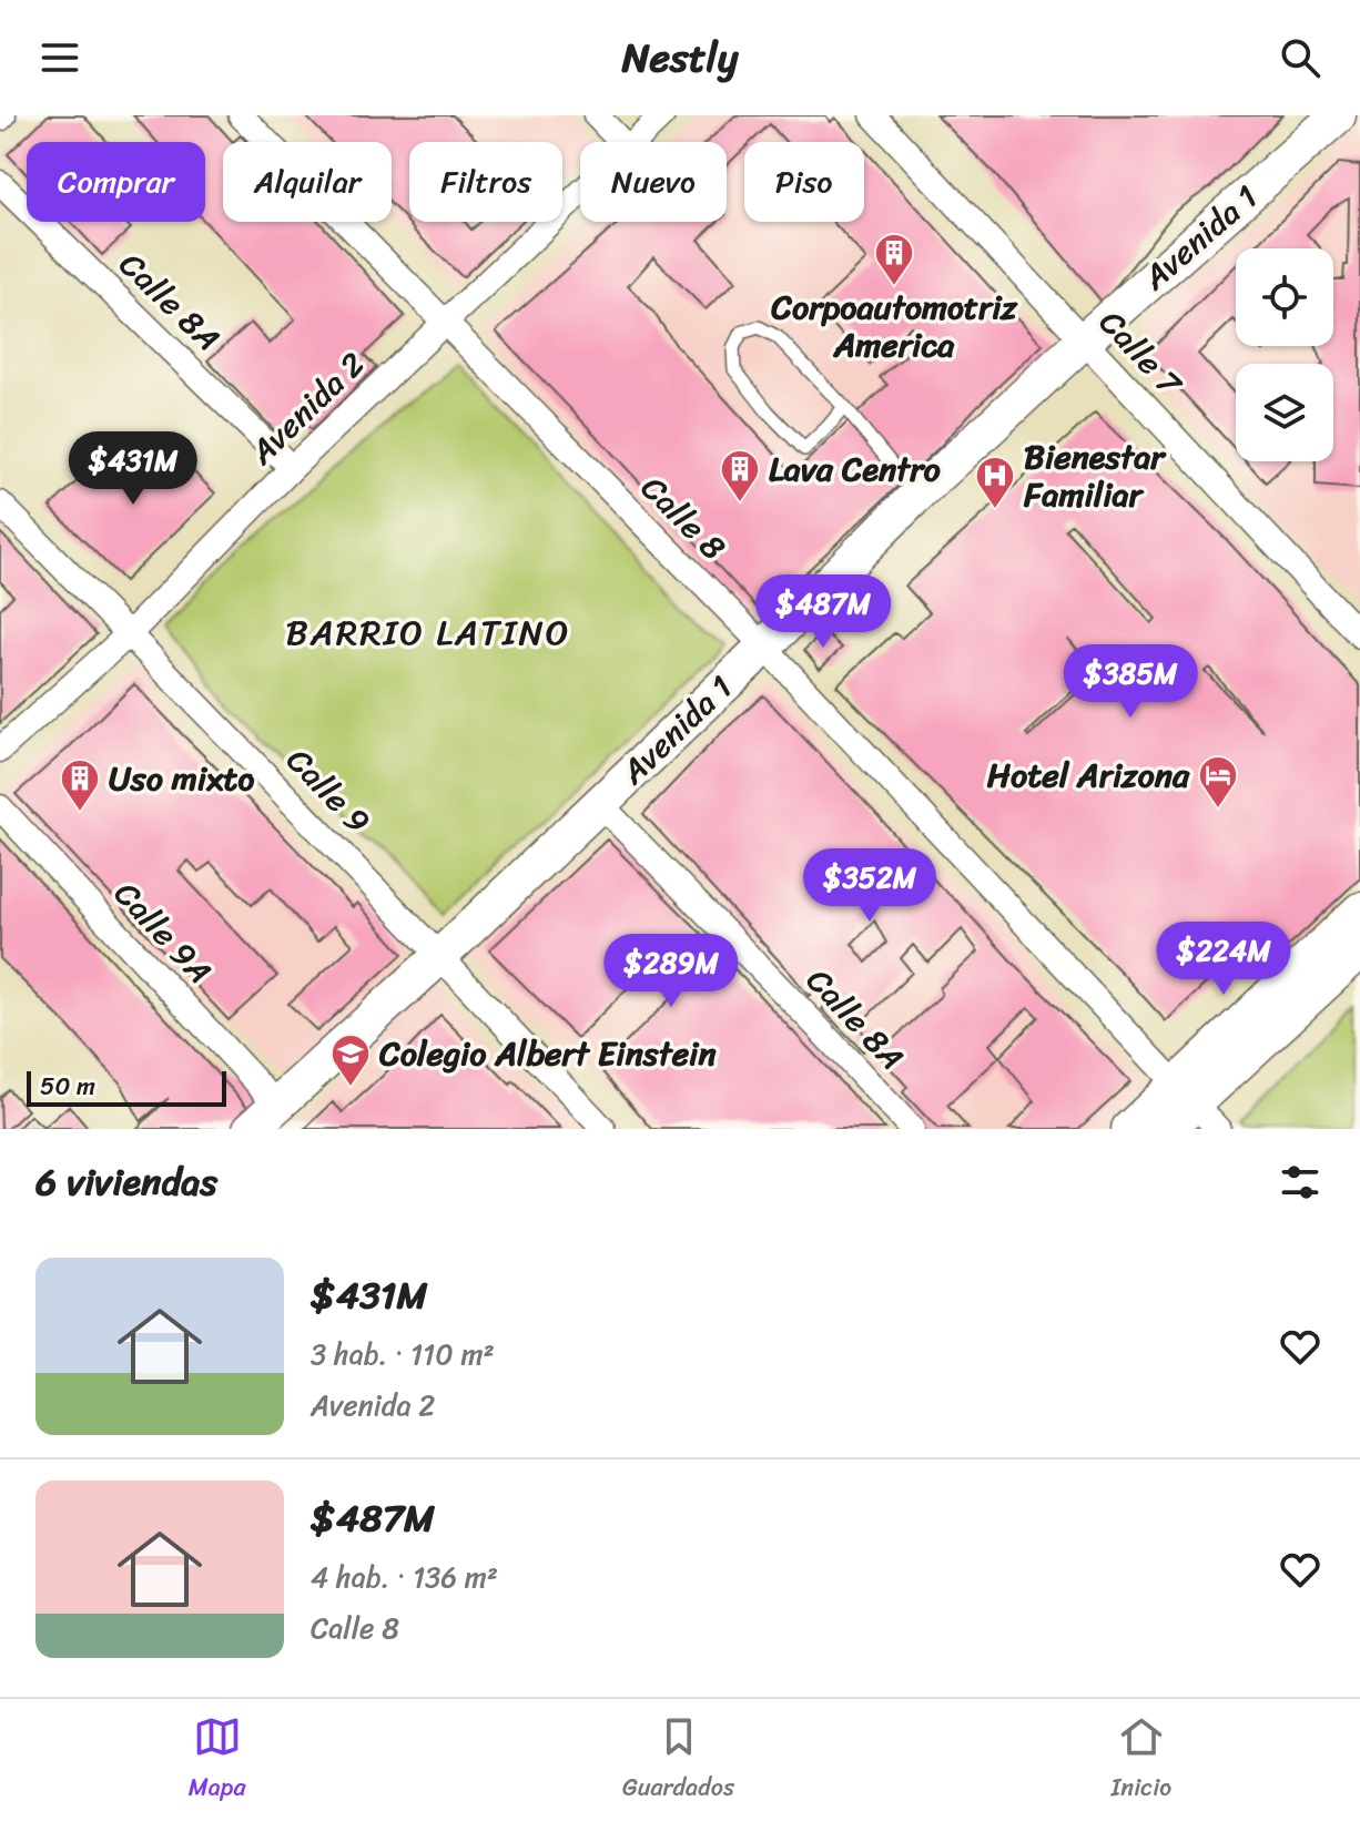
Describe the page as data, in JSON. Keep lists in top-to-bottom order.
{
  "streets": {
    "street": [
      "Avenida 1",
      "Calle 8A",
      "Calle 7",
      "Avenida 2",
      "Calle 8",
      "Calle 9",
      "Calle 9A"
    ]
  },
  "crossings": [
    ["Avenida 1", "Calle 8A"],
    ["Avenida 1", "Calle 7"],
    ["Avenida 1", "Calle 8"],
    ["Avenida 1", "Calle 9"],
    ["Avenida 1", "Calle 9A"],
    ["Calle 8A", "Avenida 2"],
    ["Avenida 2", "Calle 8"],
    ["Avenida 2", "Calle 9"]
  ],
  "districts": ["BARRIO LATINO"],
  "places": {
    "building": ["Corpoautomotriz America", "Lava Centro", "Uso mixto"],
    "hospital": ["Bienestar Familiar"],
    "hotel": ["Hotel Arizona"],
    "school or university": ["Colegio Albert Einstein"]
  },
  "scale_bar": "50 m",
  "page": {
    "header": "Nestly",
    "chip": [
      "Comprar",
      "Alquilar",
      "Filtros",
      "Nuevo",
      "Piso"
    ],
    "price": [
      "$431M",
      "$487M",
      "$385M",
      "$352M",
      "$224M",
      "$289M"
    ],
    "scale": "50 m",
    "heading": "6 viviendas",
    "list": [
      {
        "name": "$431M",
        "note": "3 hab. · 110 m² · Avenida 2"
      },
      {
        "name": "$487M",
        "note": "4 hab. · 136 m² · Calle 8"
      }
    ],
    "tabs": ["Mapa", "Guardados", "Inicio"]
  }
}
